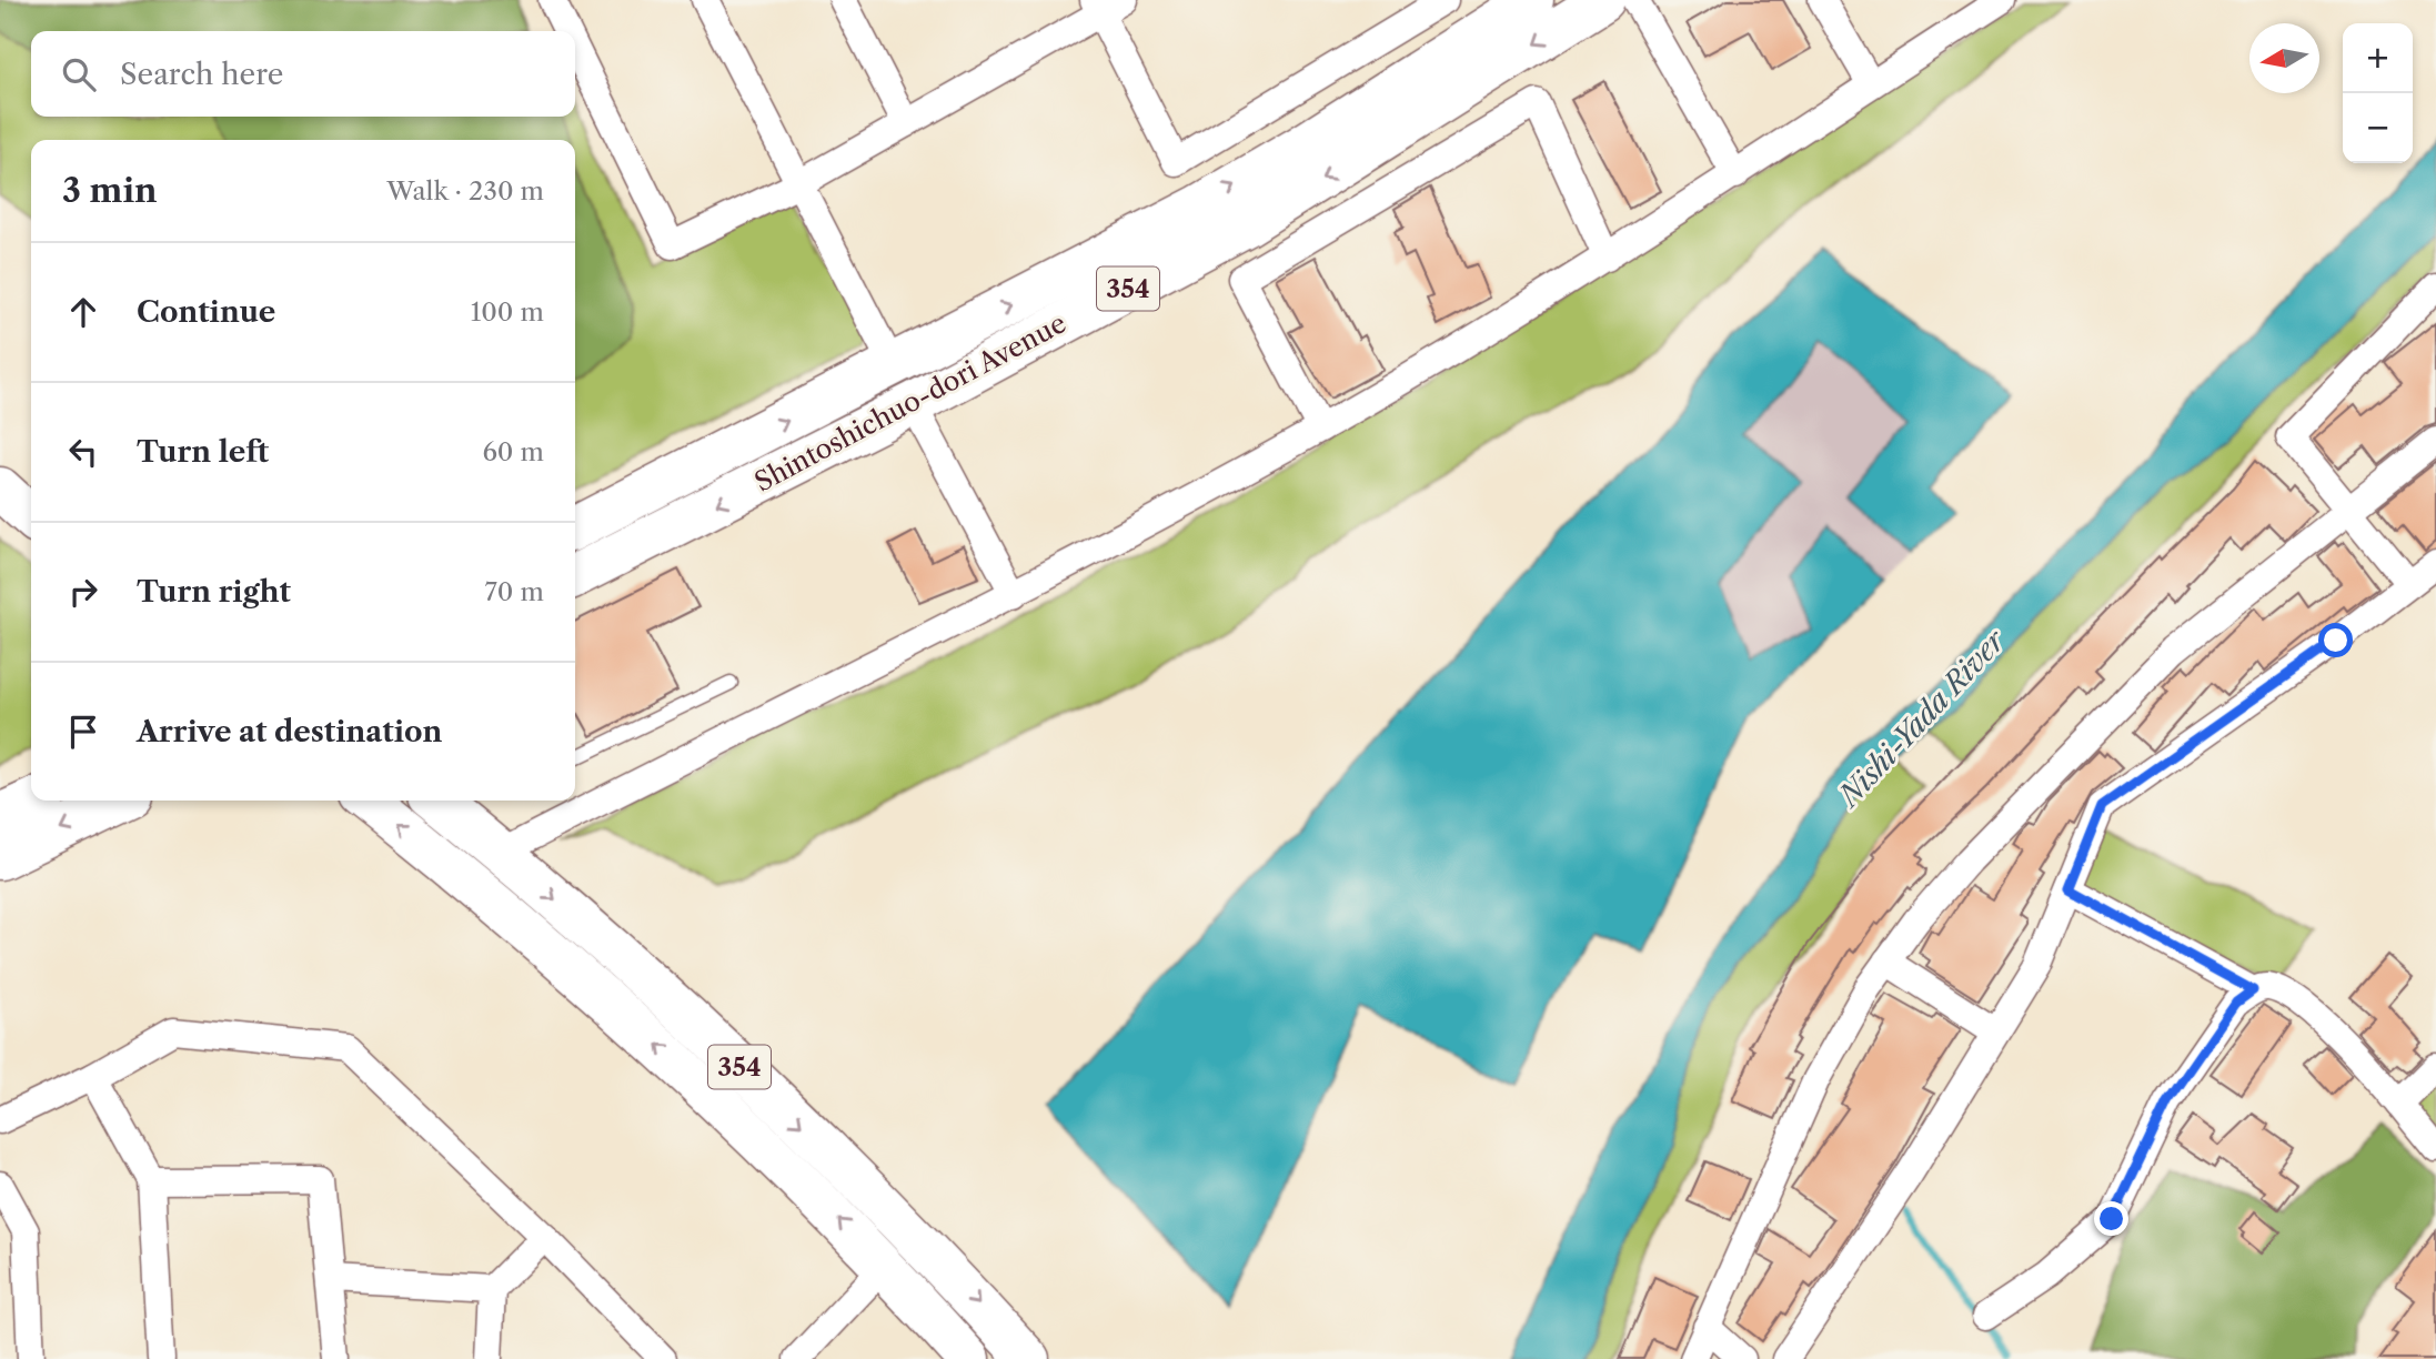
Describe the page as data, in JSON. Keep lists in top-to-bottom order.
{
  "streets": {
    "main road": ["354", "Shintoshichuo-dori Avenue"]
  },
  "water": ["Nishi-Yada River"],
  "north": "left",
  "page": {
    "map_buttons": ["+", "−"],
    "search": "Search here",
    "heading": ["3 min", "Walk · 230 m"],
    "list": [
      ["Continue", "100 m"],
      ["Turn left", "60 m"],
      ["Turn right", "70 m"],
      "Arrive at destination"
    ]
  }
}
